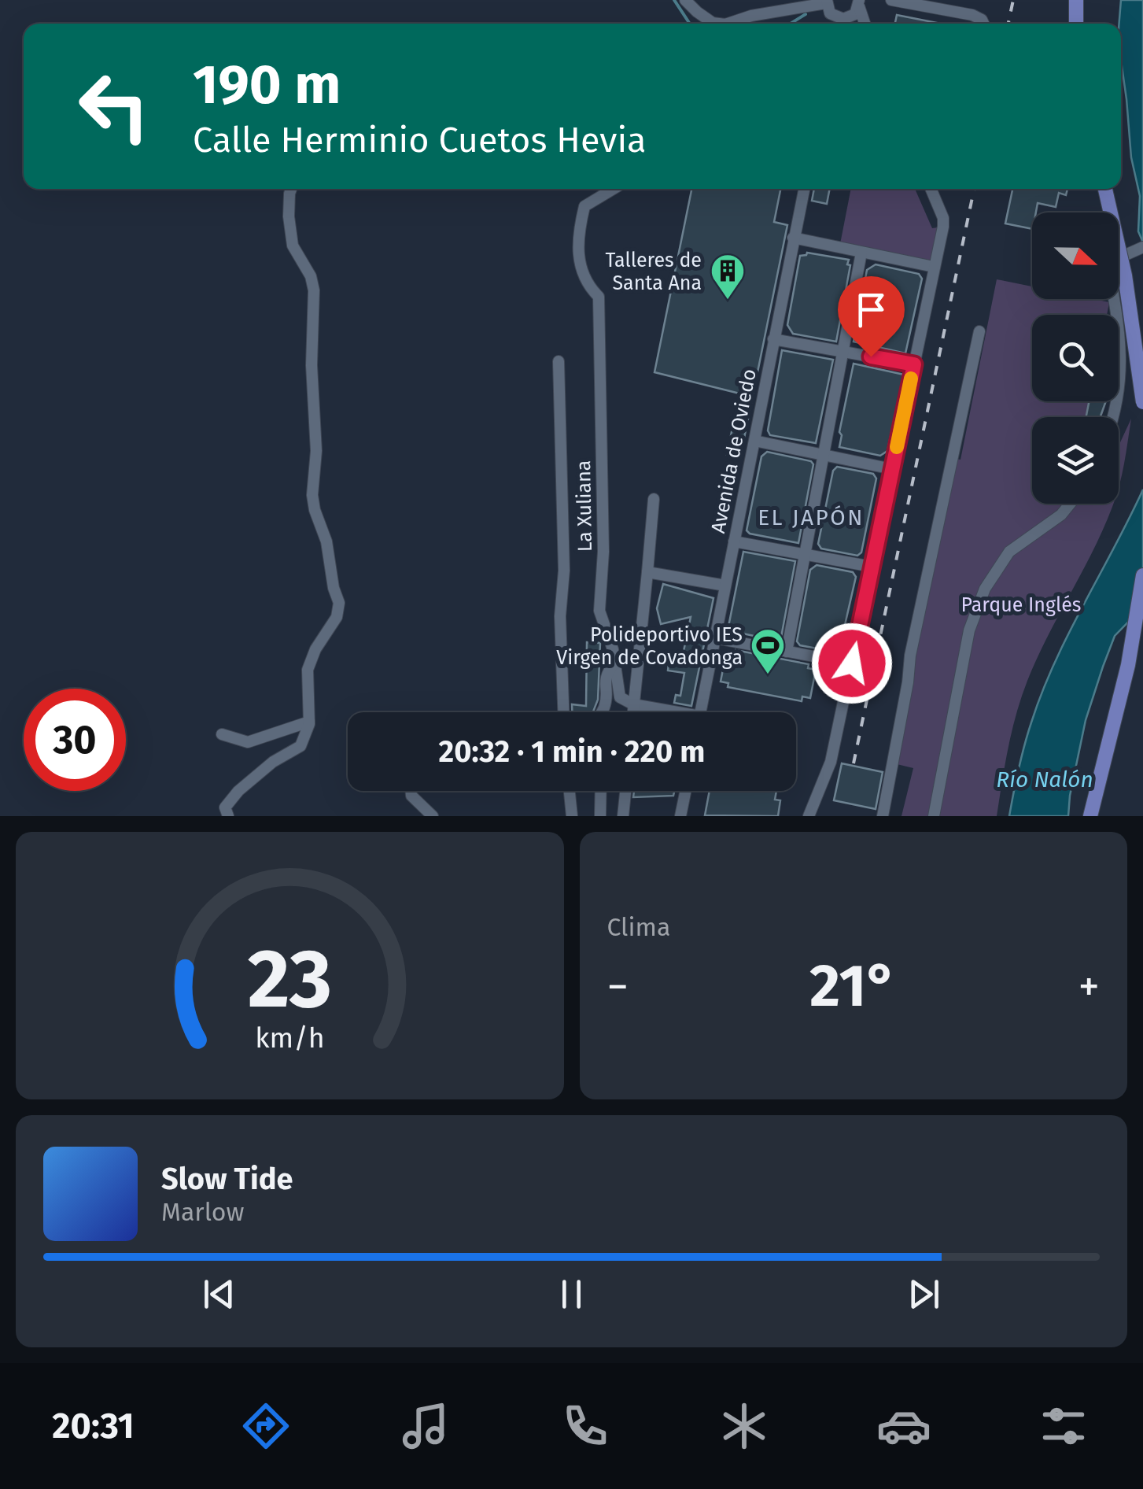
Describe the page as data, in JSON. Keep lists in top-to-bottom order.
{
  "streets": {
    "street": ["Avenida de Oviedo", "La Xuliana"]
  },
  "districts": ["EL JAPÓN"],
  "water": ["Río Nalón"],
  "parks": ["Parque Inglés"],
  "places": {
    "building": ["Talleres de Santa Ana"],
    "sports": ["Polideportivo IES Virgen de Covadonga"]
  },
  "north": "right",
  "page": {
    "turn": ["190 m", "Calle Herminio Cuetos Hevia"],
    "limit": "30",
    "trip": "20:32 · 1 min · 220 m",
    "tile": "Clima",
    "heat": ["−", "21°", "+"],
    "song": ["Slow Tide", "Marlow"],
    "tabs": "20:31",
    "gauge": ["23", "km/h"]
  }
}
